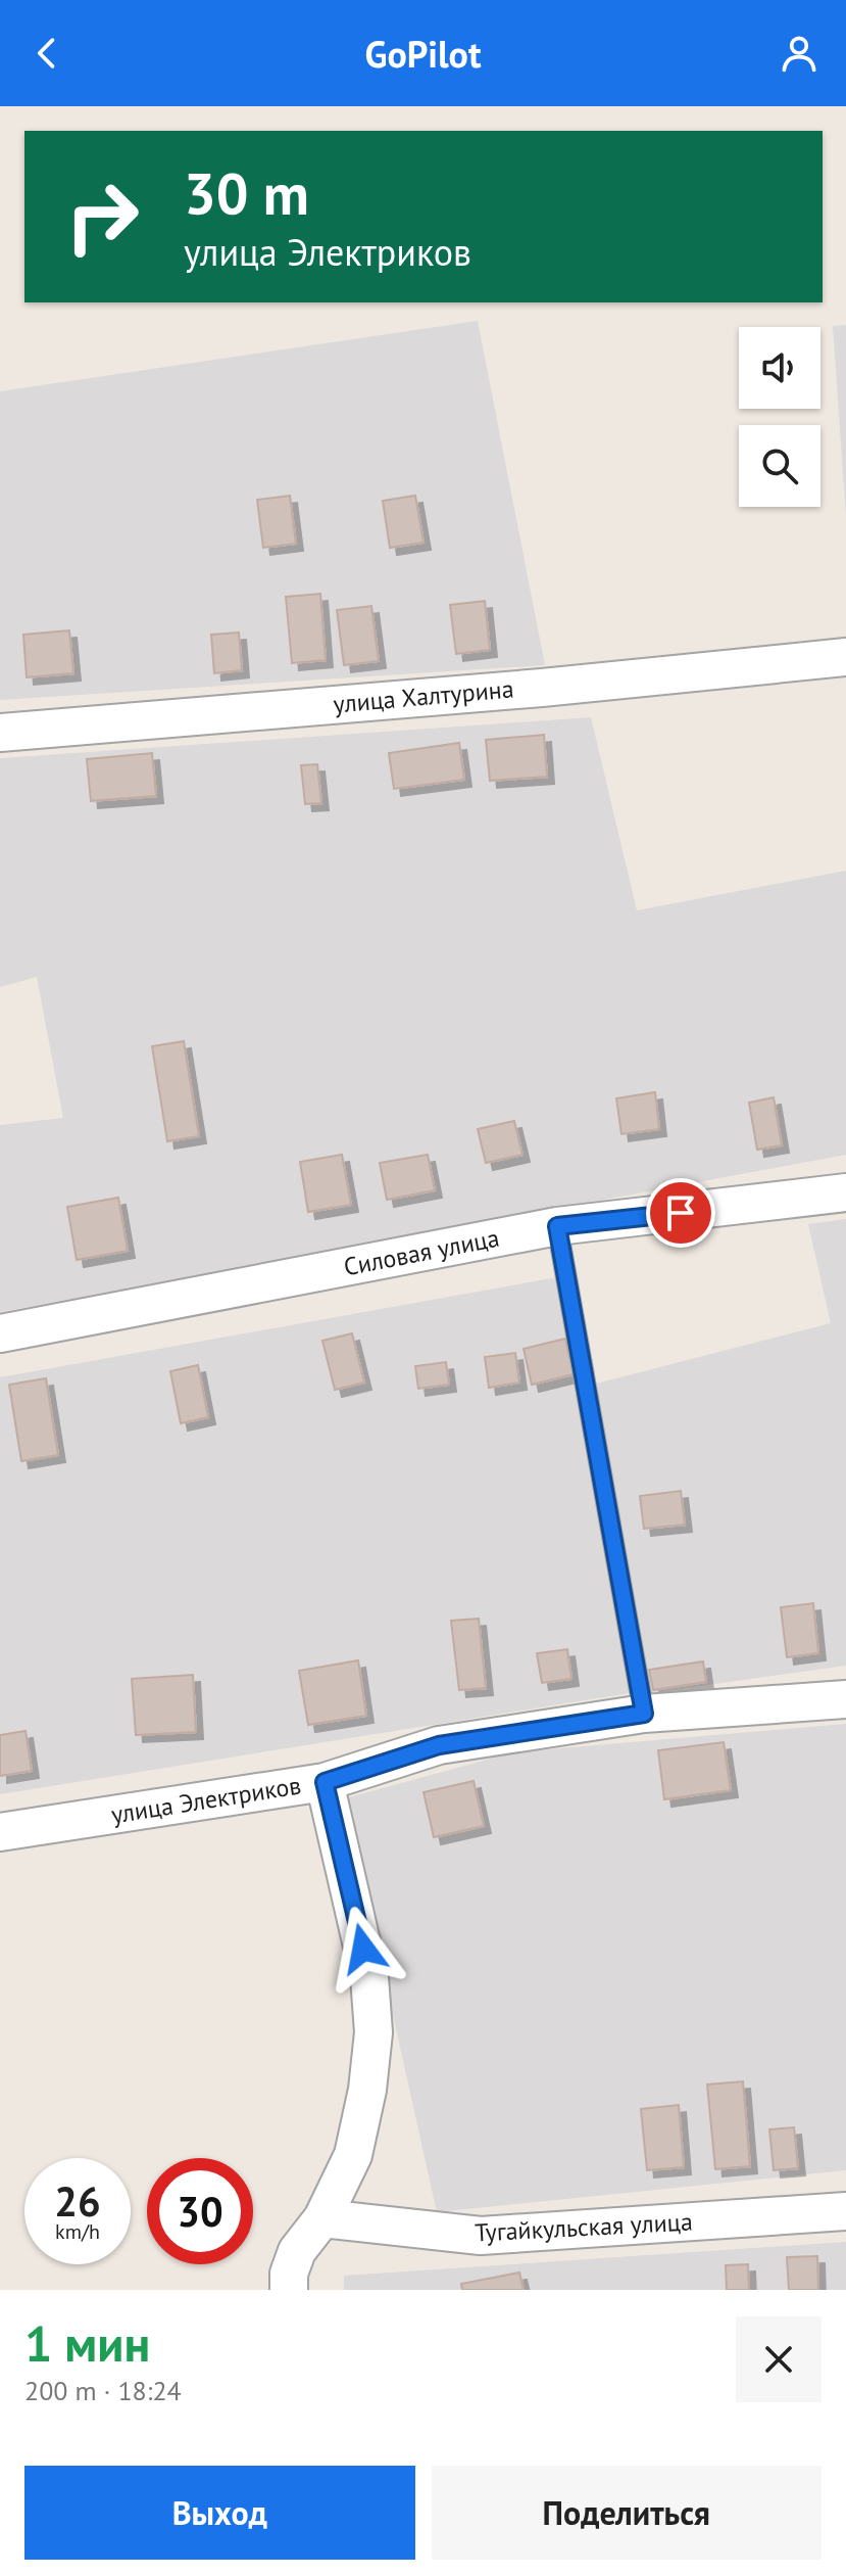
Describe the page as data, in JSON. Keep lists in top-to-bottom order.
{
  "streets": {
    "street": [
      "улица Халтурина",
      "Силовая улица",
      "улица Электриков",
      "Тугайкульская улица"
    ]
  },
  "page": {
    "header": "GoPilot",
    "turn": ["30 m", "улица Электриков"],
    "speed": "26 km/h",
    "limit": "30",
    "heading": ["1 мин", "200 m · 18:24"],
    "buttons": ["Выход", "Поделиться"]
  }
}
